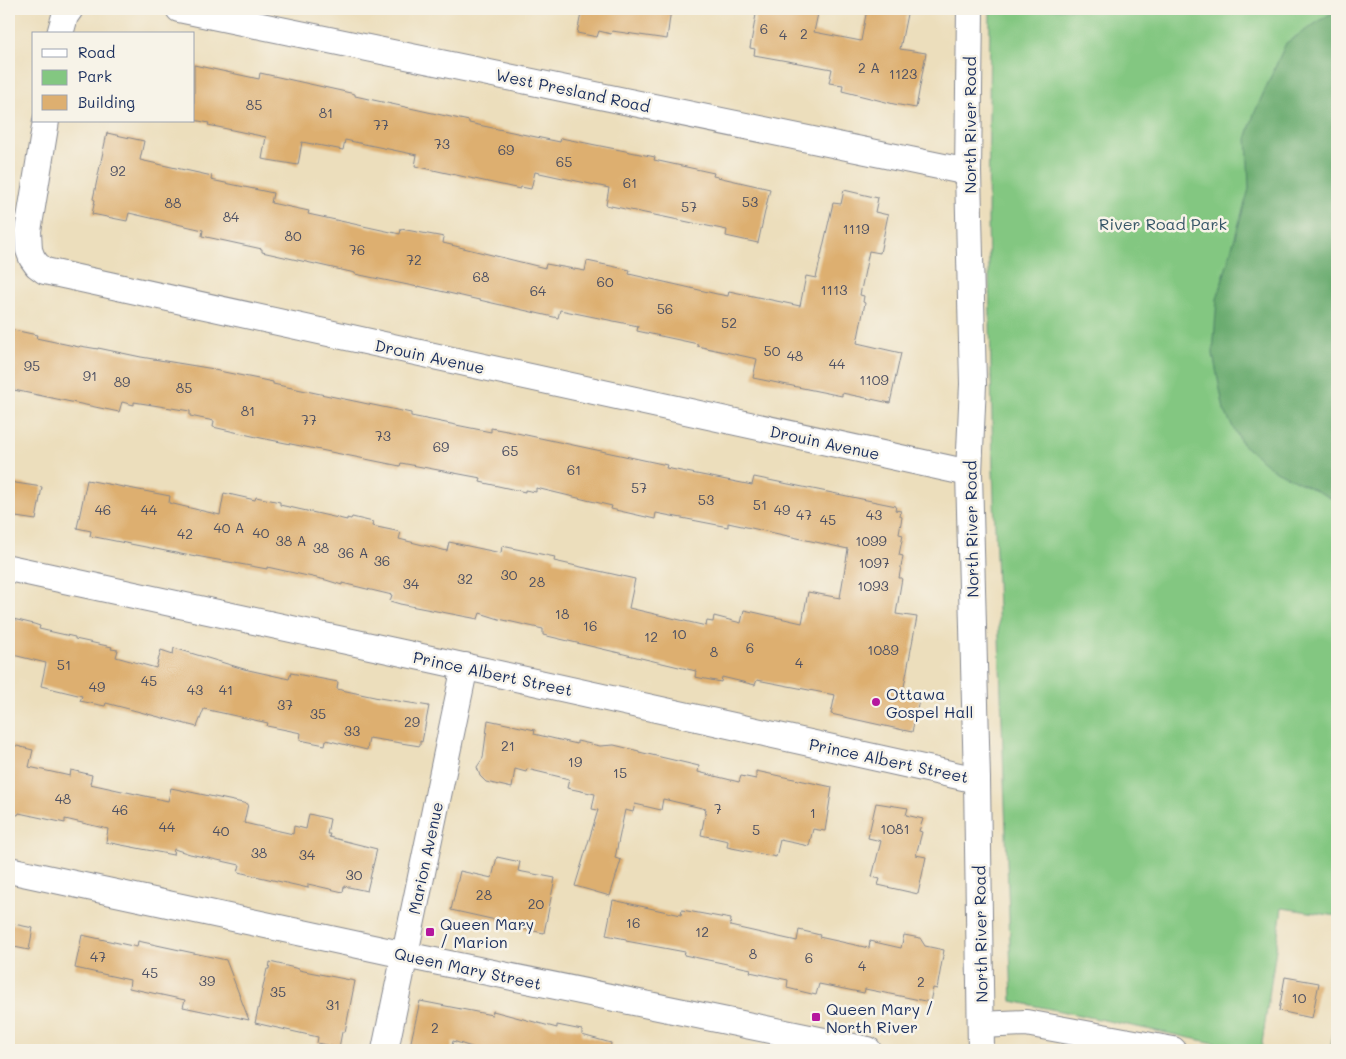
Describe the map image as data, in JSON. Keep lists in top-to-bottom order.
{
  "streets": {
    "street": [
      "West Presland Road",
      "North River Road",
      "Drouin Avenue",
      "Prince Albert Street",
      "Marion Avenue",
      "Queen Mary Street"
    ]
  },
  "crossings": [
    ["West Presland Road", "North River Road"],
    ["North River Road", "Drouin Avenue"],
    ["North River Road", "Prince Albert Street"],
    ["Prince Albert Street", "Marion Avenue"],
    ["Marion Avenue", "Queen Mary Street"]
  ],
  "parks": ["River Road Park"],
  "places": {
    "other": ["Ottawa Gospel Hall"],
    "transit": ["Queen Mary / Marion", "Queen Mary / North River"]
  },
  "house_numbers": [
    "6",
    "2",
    "4",
    "2 A",
    "1123",
    "85",
    "81",
    "77",
    "73",
    "69",
    "65",
    "92",
    "61",
    "53",
    "88",
    "57",
    "84",
    "1119",
    "80",
    "76",
    "72",
    "68",
    "60",
    "1113",
    "64",
    "56",
    "52",
    "50",
    "48",
    "44",
    "95",
    "91",
    "1109",
    "89",
    "85",
    "81",
    "77",
    "73",
    "69",
    "65",
    "61",
    "57",
    "53",
    "51",
    "46",
    "44",
    "49",
    "47",
    "43",
    "45",
    "40 A",
    "40",
    "42",
    "38 A",
    "1099",
    "38",
    "36 A",
    "36",
    "1097",
    "30",
    "32",
    "28",
    "34",
    "1093",
    "18",
    "16",
    "10",
    "12",
    "6",
    "1089",
    "8",
    "4",
    "51",
    "45",
    "49",
    "43",
    "41",
    "37",
    "35",
    "29",
    "33",
    "21",
    "19",
    "15",
    "48",
    "7",
    "46",
    "1",
    "44",
    "1081",
    "5",
    "40",
    "38",
    "34",
    "30",
    "28",
    "20",
    "16",
    "12",
    "8",
    "47",
    "6",
    "4",
    "45",
    "39",
    "2",
    "35",
    "10",
    "31",
    "2"
  ],
  "legend": ["Road", "Park", "Building"]
}
